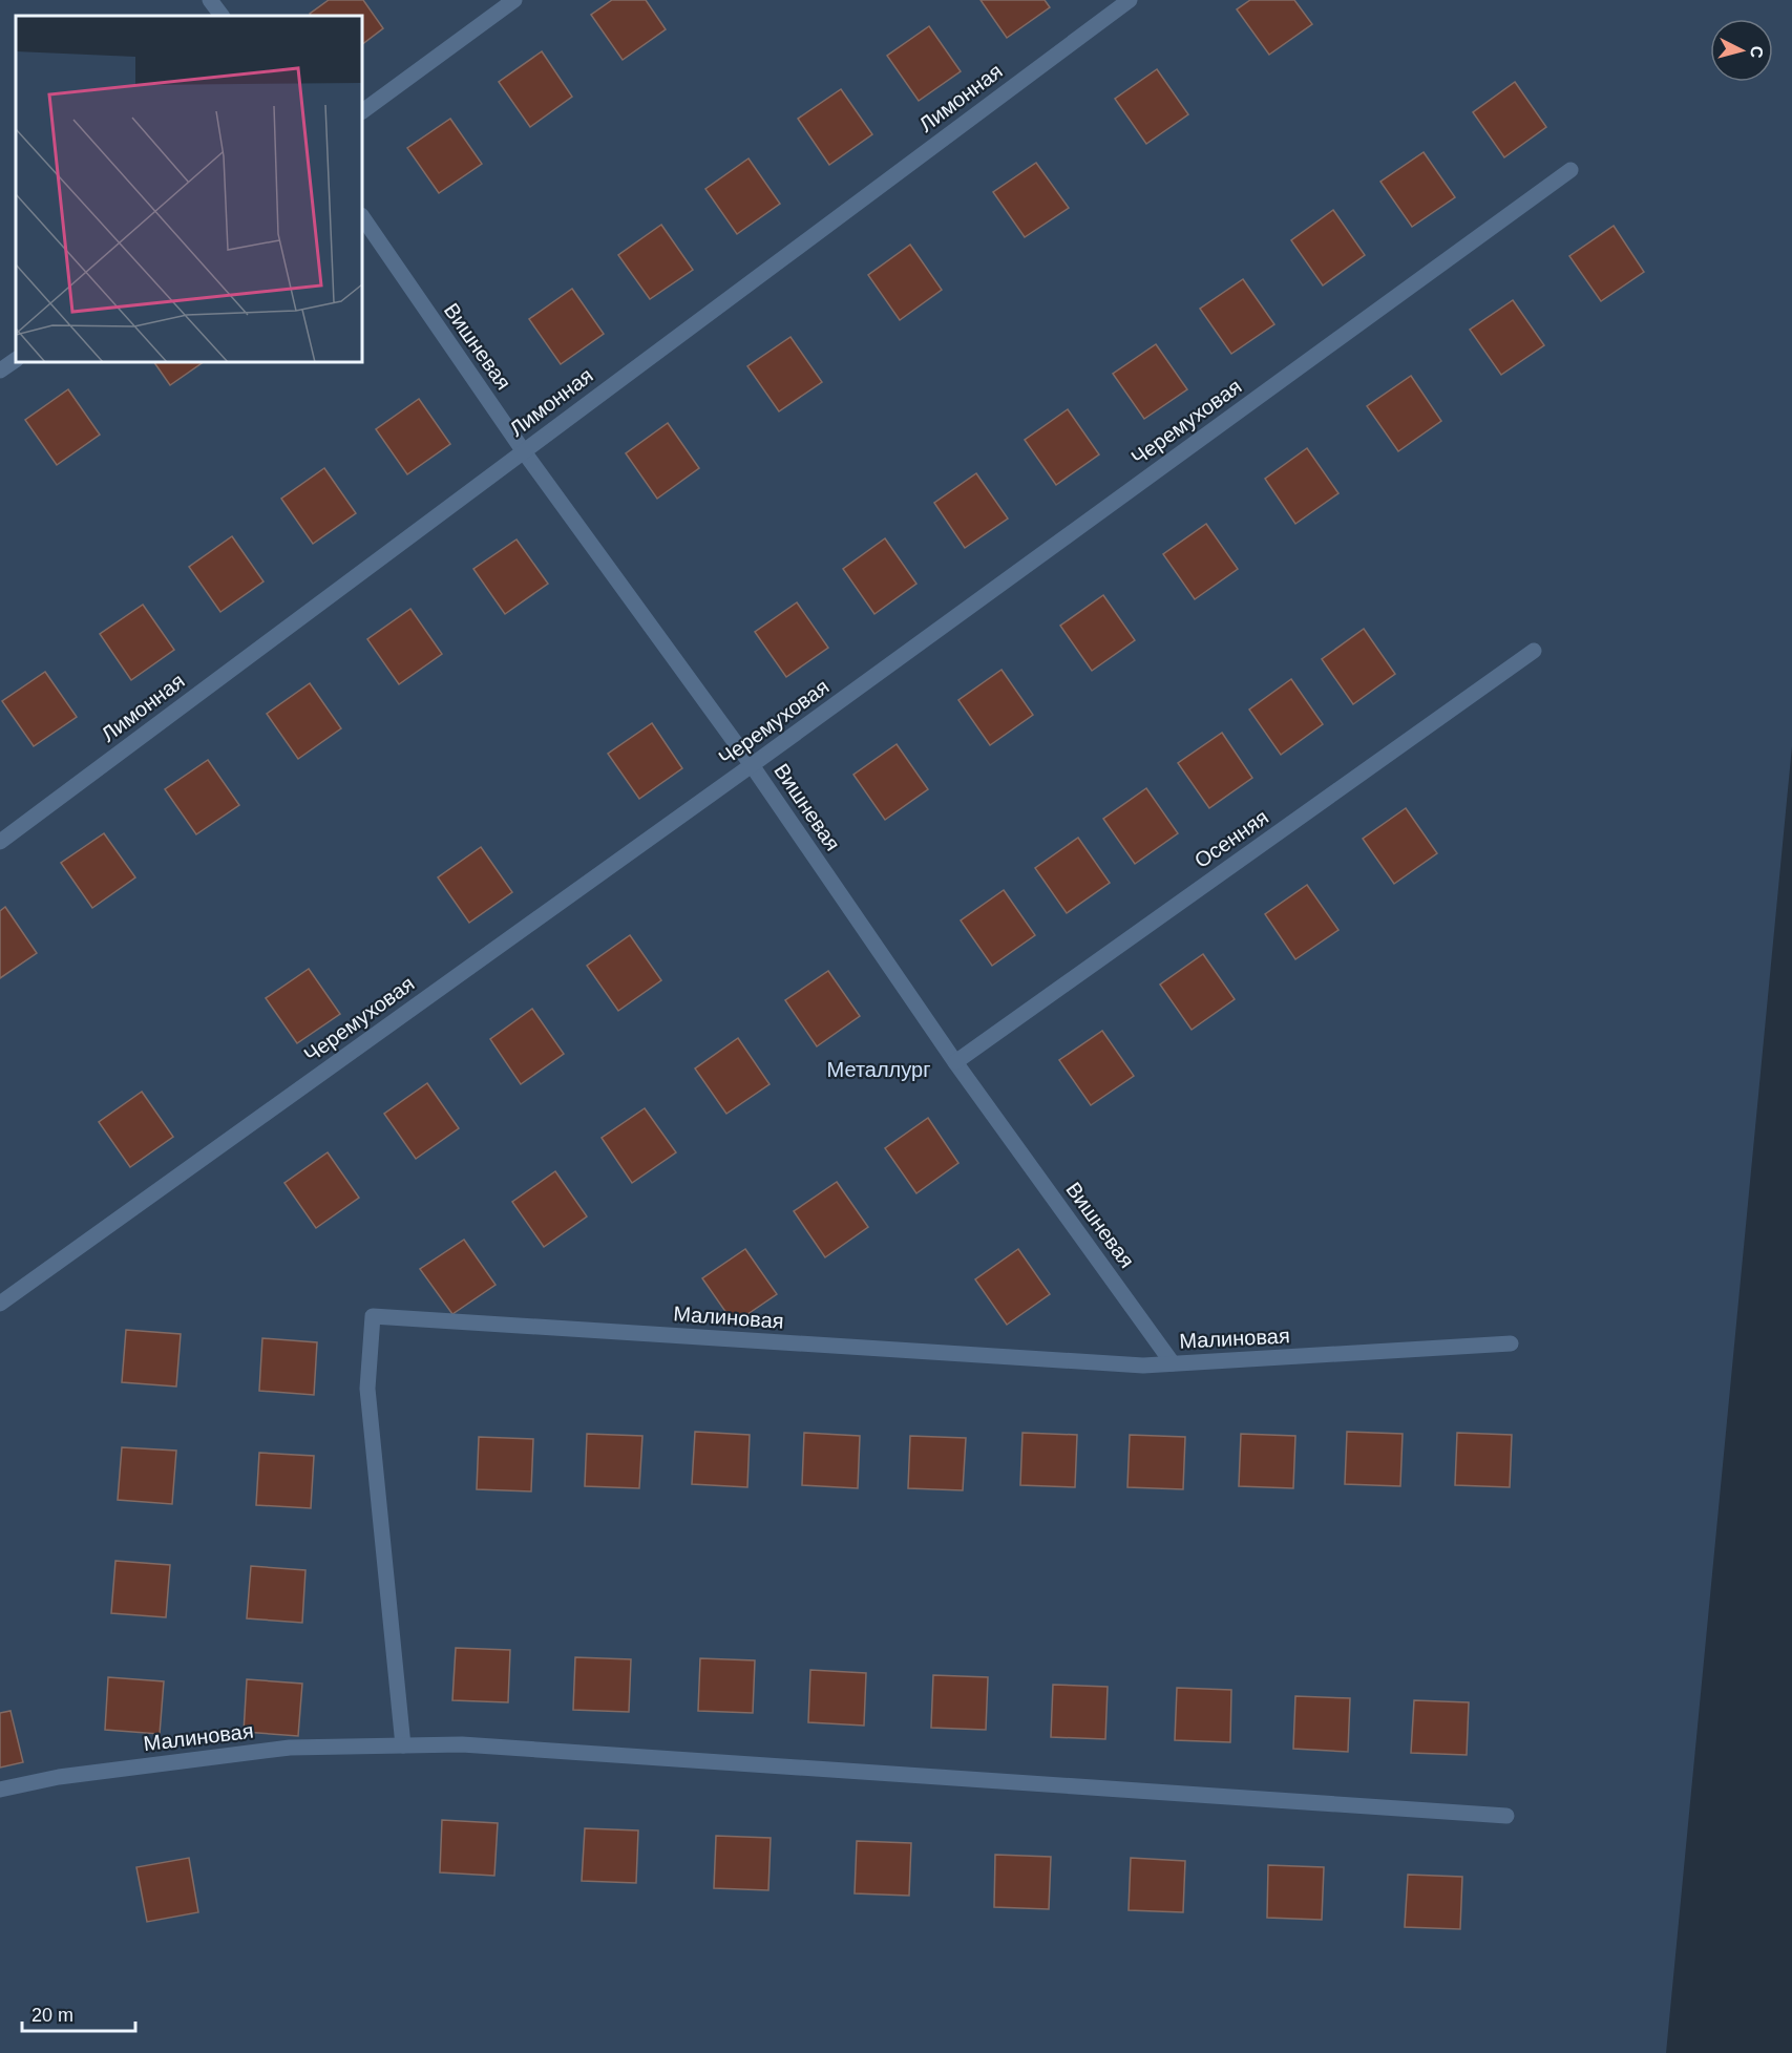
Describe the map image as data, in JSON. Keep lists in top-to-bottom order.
{
  "streets": {
    "street": [
      "Лимонная",
      "Вишневая",
      "Черемуховая",
      "Осенняя",
      "Малиновая"
    ]
  },
  "crossings": [
    ["Лимонная", "Вишневая"],
    ["Вишневая", "Черемуховая"],
    ["Вишневая", "Осенняя"],
    ["Вишневая", "Малиновая"]
  ],
  "parks": ["Металлург"],
  "scale_bar": "20 m",
  "north": "right"
}
